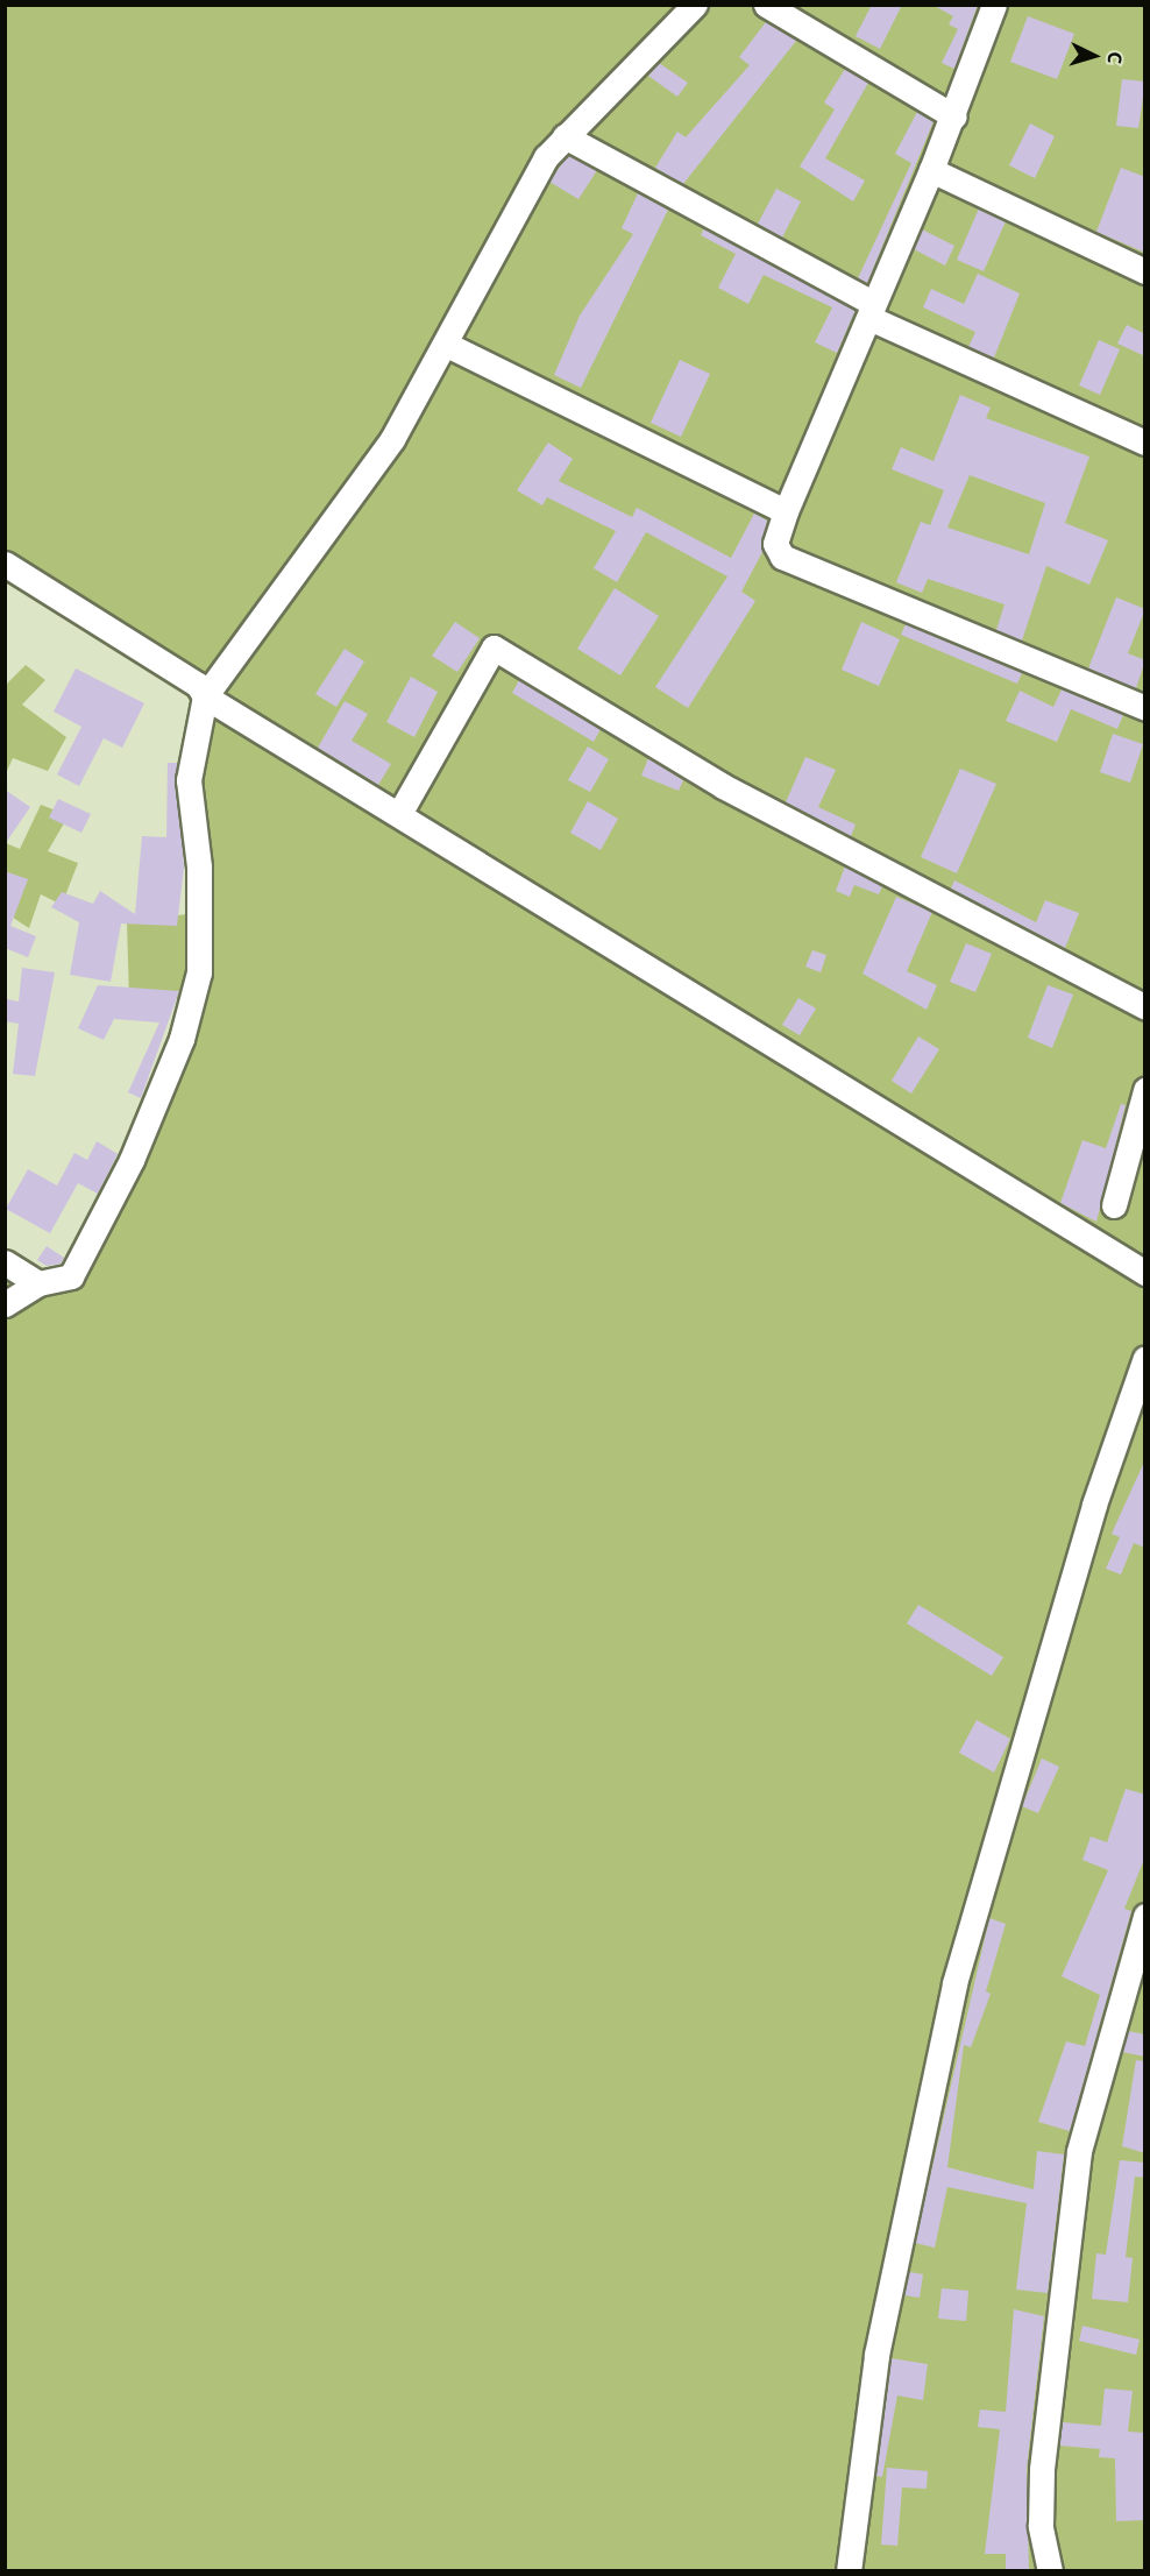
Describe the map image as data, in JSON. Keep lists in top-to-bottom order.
{
  "north": "right"
}
